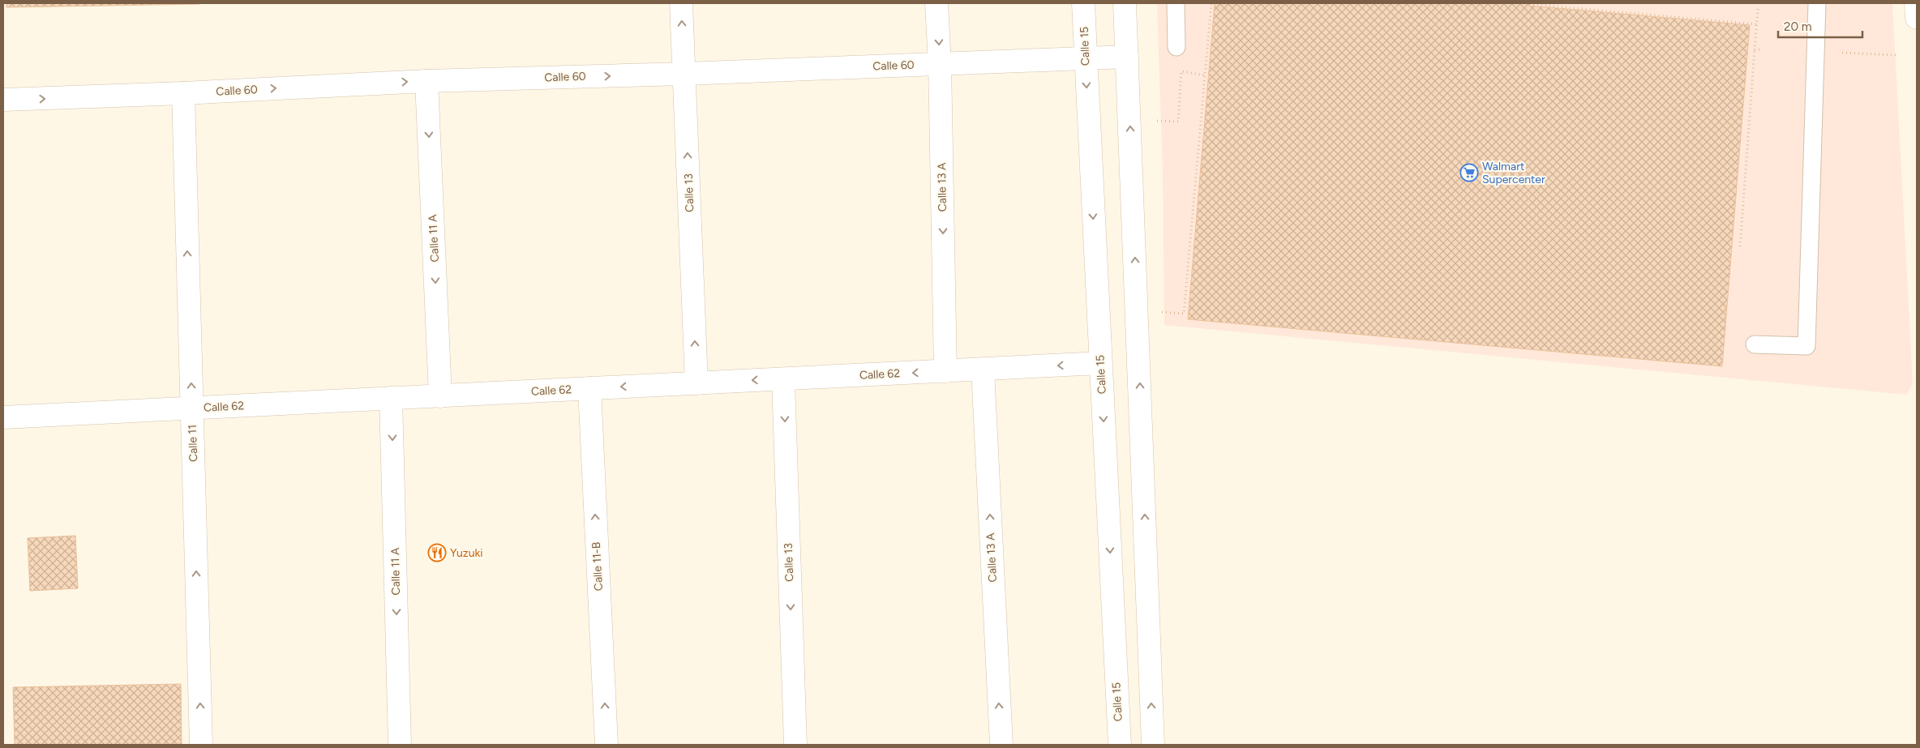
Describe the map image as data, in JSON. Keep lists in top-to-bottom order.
{
  "streets": {
    "street": [
      "Calle 15",
      "Calle 60",
      "Calle 13 A",
      "Calle 13",
      "Calle 11 A",
      "Calle 62",
      "Calle 11",
      "Calle 11-B"
    ]
  },
  "crossings": [
    ["Calle 15", "Calle 60"],
    ["Calle 15", "Calle 62"],
    ["Calle 60", "Calle 13 A"],
    ["Calle 60", "Calle 13"],
    ["Calle 60", "Calle 11 A"],
    ["Calle 60", "Calle 11"],
    ["Calle 13 A", "Calle 62"],
    ["Calle 13", "Calle 62"],
    ["Calle 11 A", "Calle 62"],
    ["Calle 62", "Calle 11"],
    ["Calle 62", "Calle 11-B"]
  ],
  "one_way": [
    "Calle 60",
    "Calle 11 A",
    "Calle 62",
    "Calle 11",
    "Calle 11-B"
  ],
  "places": {
    "supermarket": ["Walmart Supercenter"],
    "restaurant": ["Yuzuki"]
  },
  "scale_bar": "20 m"
}
